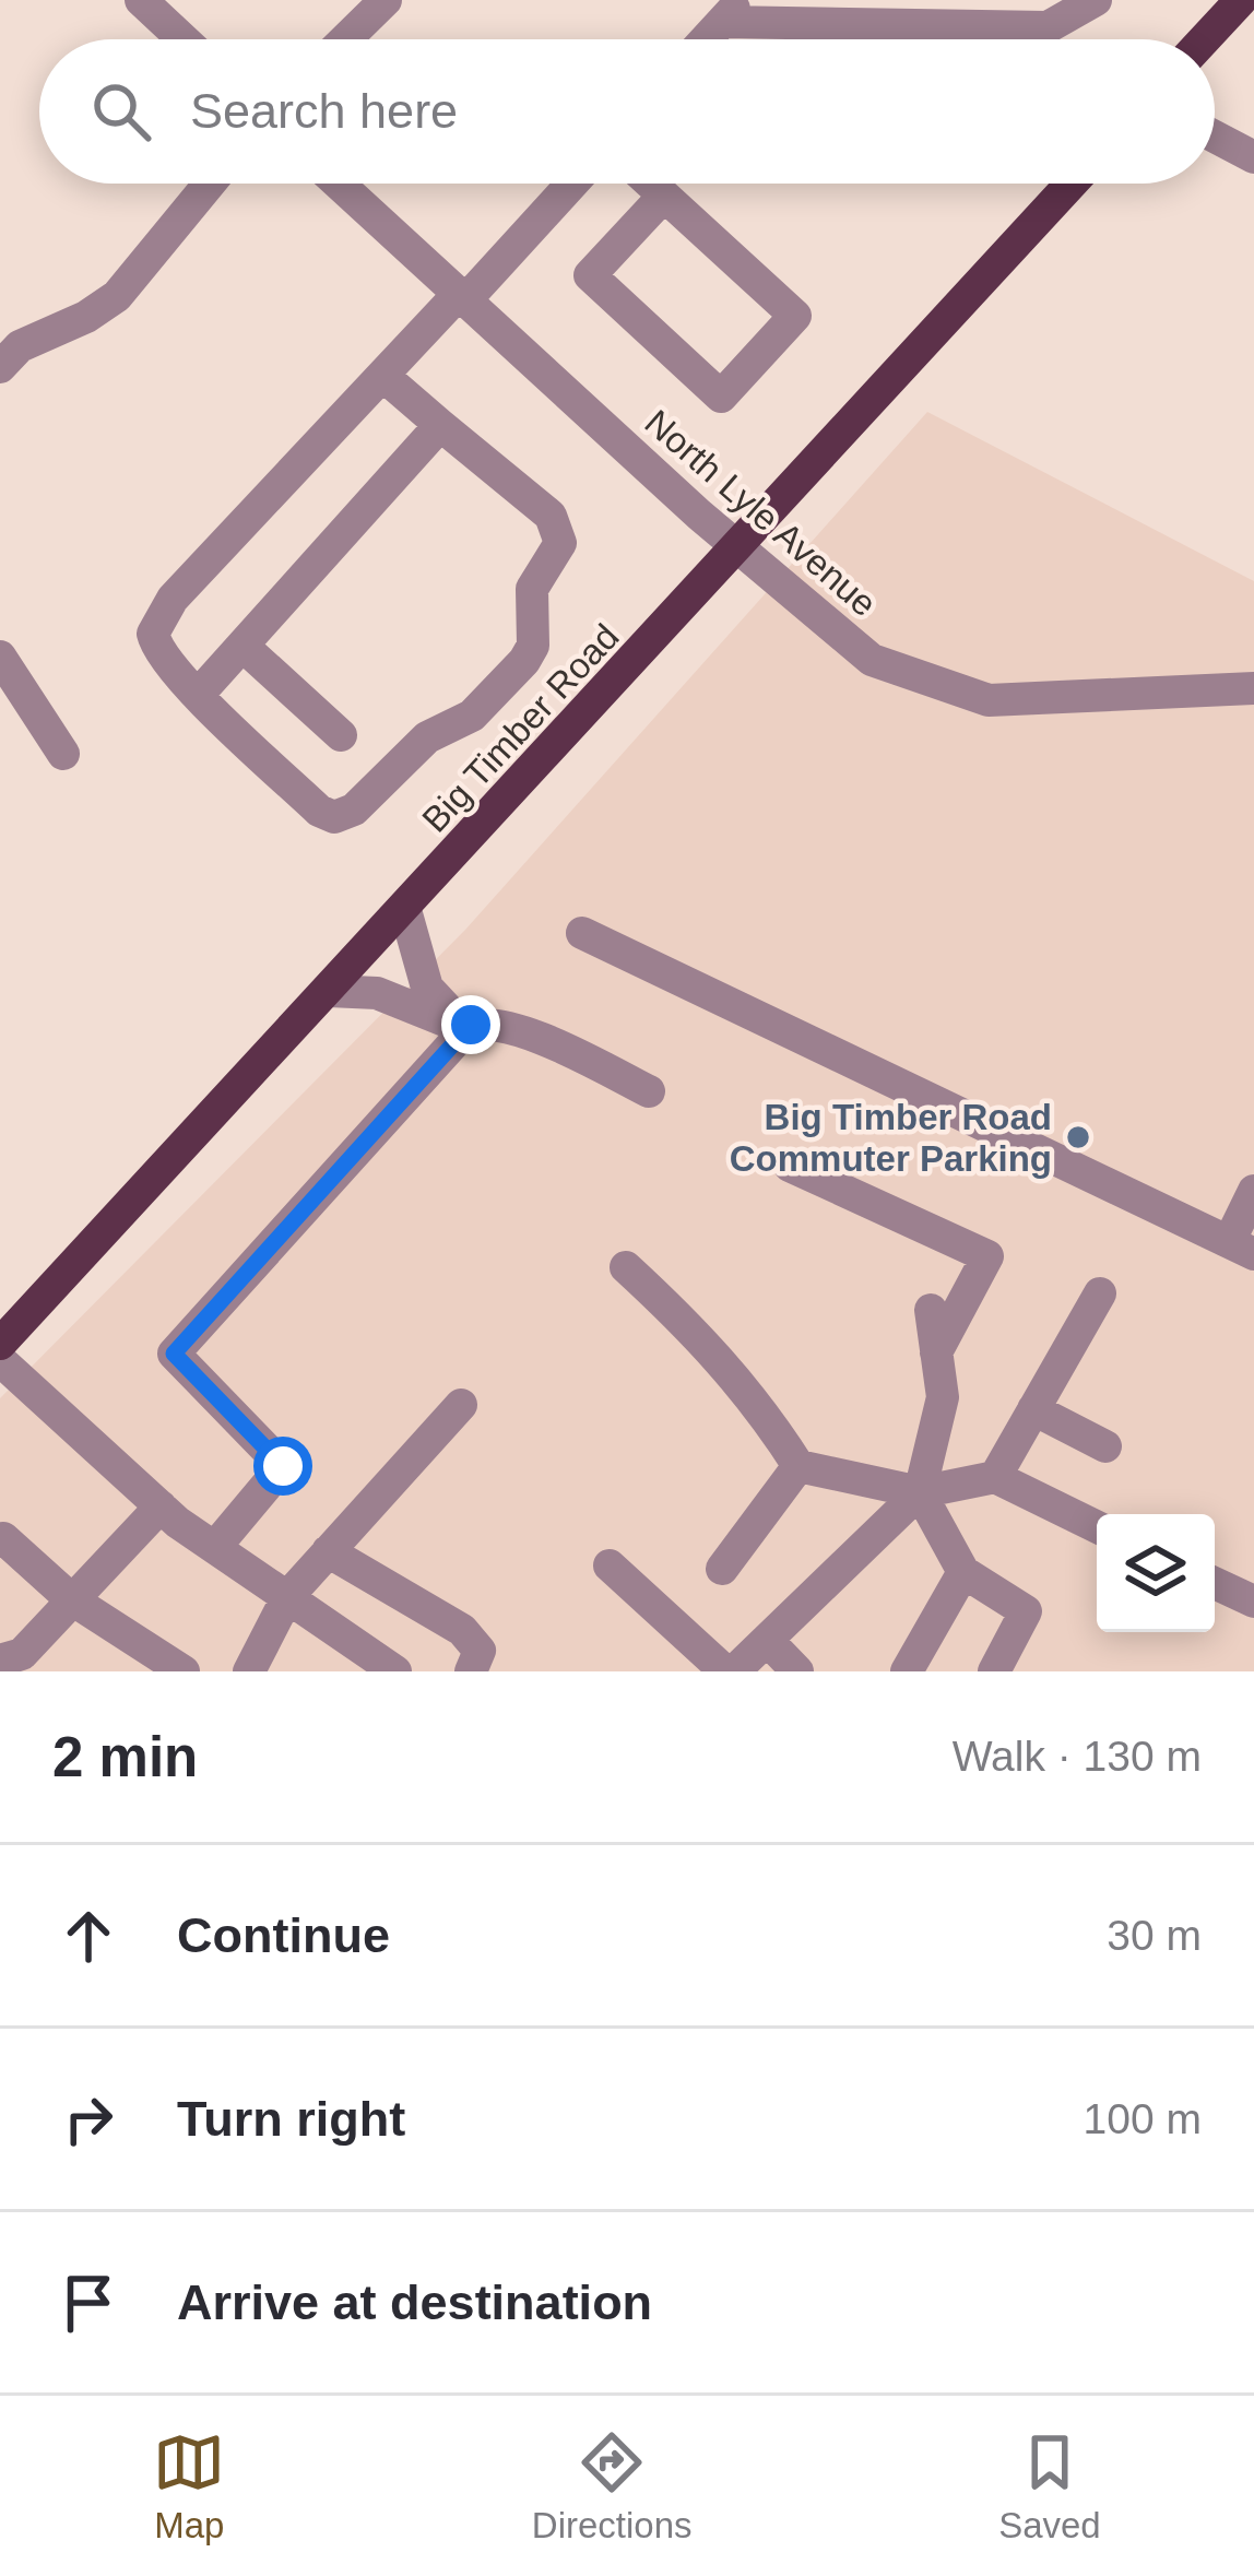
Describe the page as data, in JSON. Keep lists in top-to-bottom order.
{
  "streets": {
    "main road": ["Big Timber Road"],
    "street": ["North Lyle Avenue"]
  },
  "crossings": [
    ["North Lyle Avenue", "Big Timber Road"]
  ],
  "places": ["Big Timber Road Commuter Parking"],
  "page": {
    "search": "Search here",
    "heading": ["2 min", "Walk · 130 m"],
    "list": [
      ["Continue", "30 m"],
      ["Turn right", "100 m"],
      "Arrive at destination"
    ],
    "nav": ["Map", "Directions", "Saved"]
  }
}
